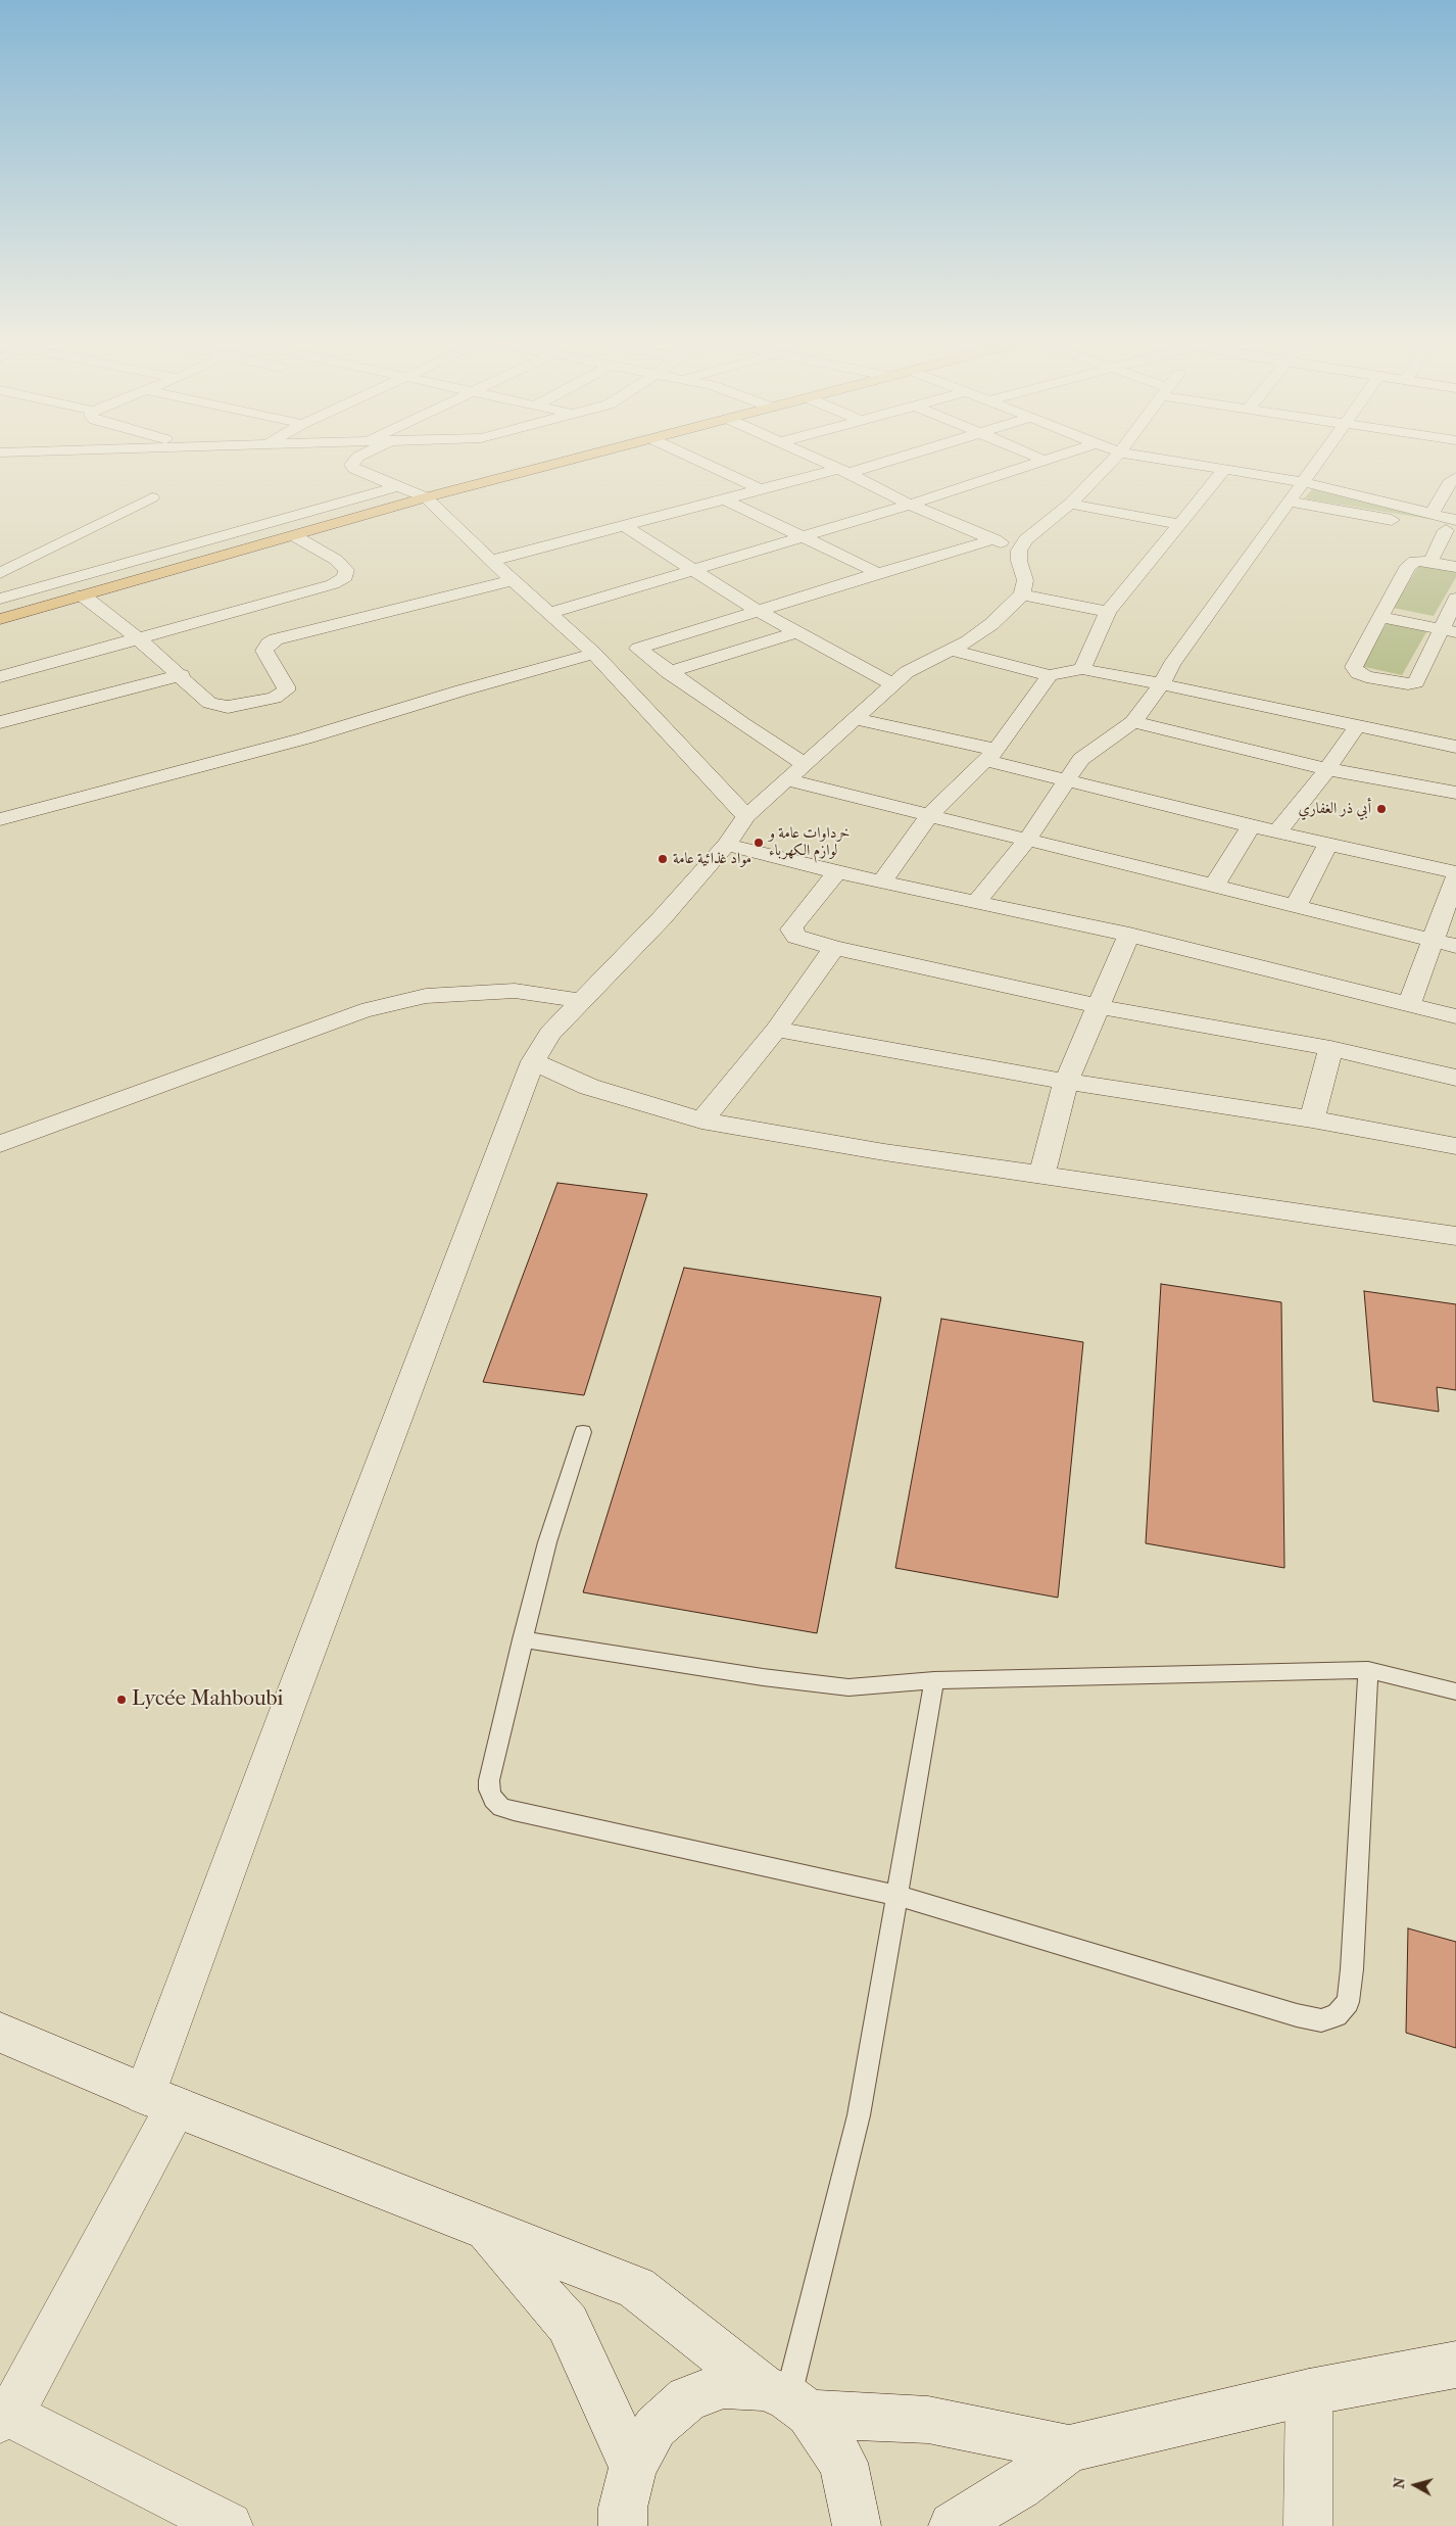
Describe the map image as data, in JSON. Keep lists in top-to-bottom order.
{
  "places": [
    "أبي ذر الغفاري",
    "خرداوات عامة و لوازم الكهرباء",
    "مواد غذائية عامة",
    "Lycée Mahboubi"
  ],
  "north": "left"
}
